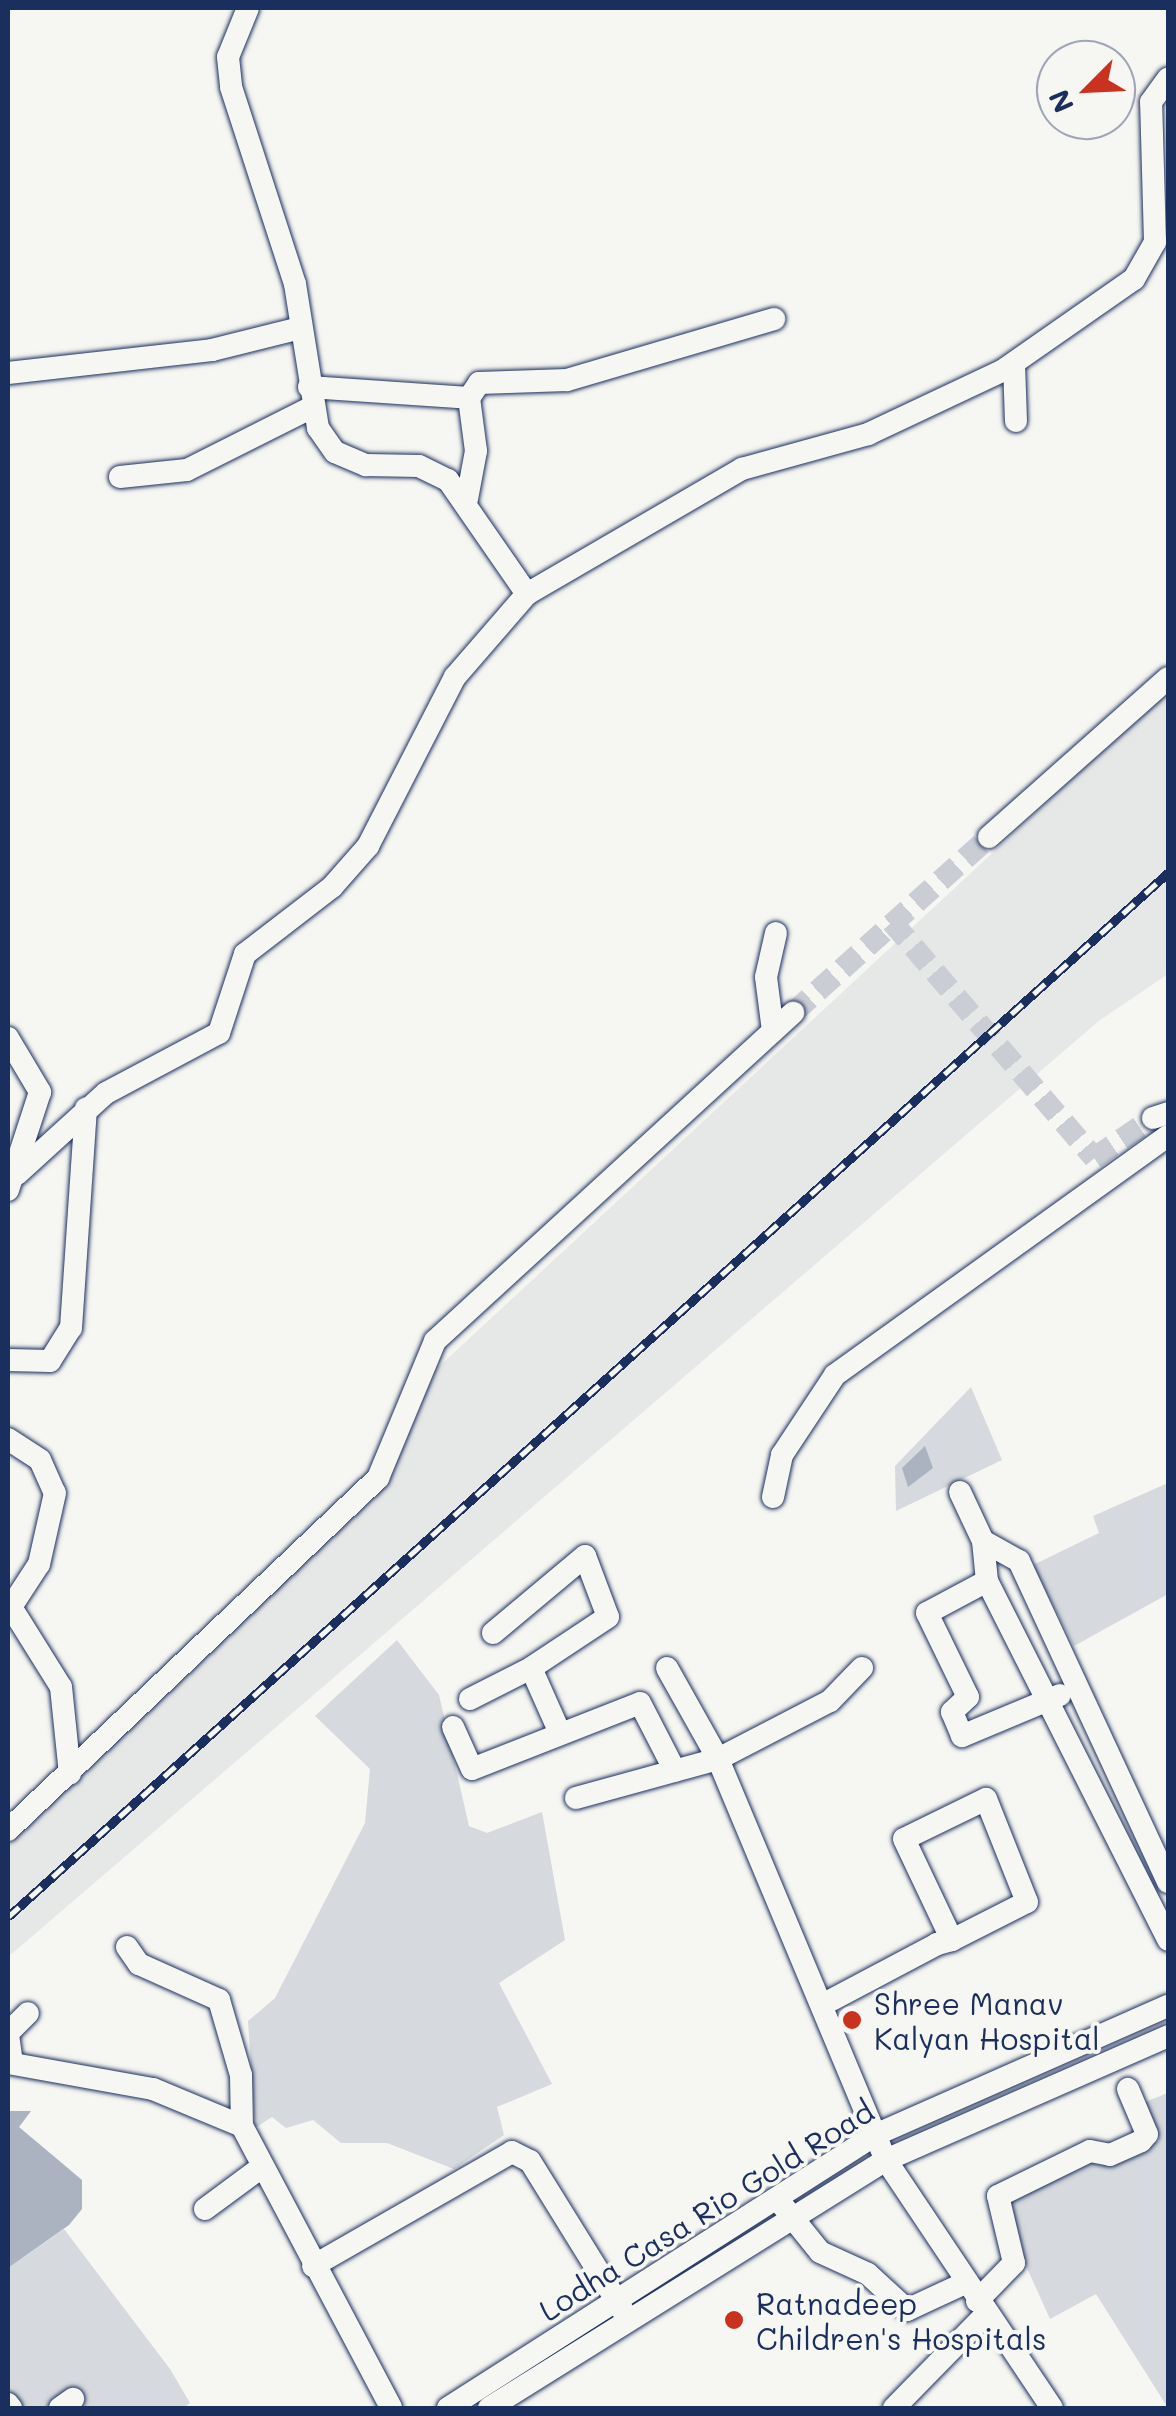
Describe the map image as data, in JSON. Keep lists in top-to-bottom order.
{
  "streets": {
    "street": ["Lodha Casa Rio Gold Road"]
  },
  "places": ["Shree Manav Kalyan Hospital", "Ratnadeep Children's Hospitals"],
  "north": "bottom left"
}
